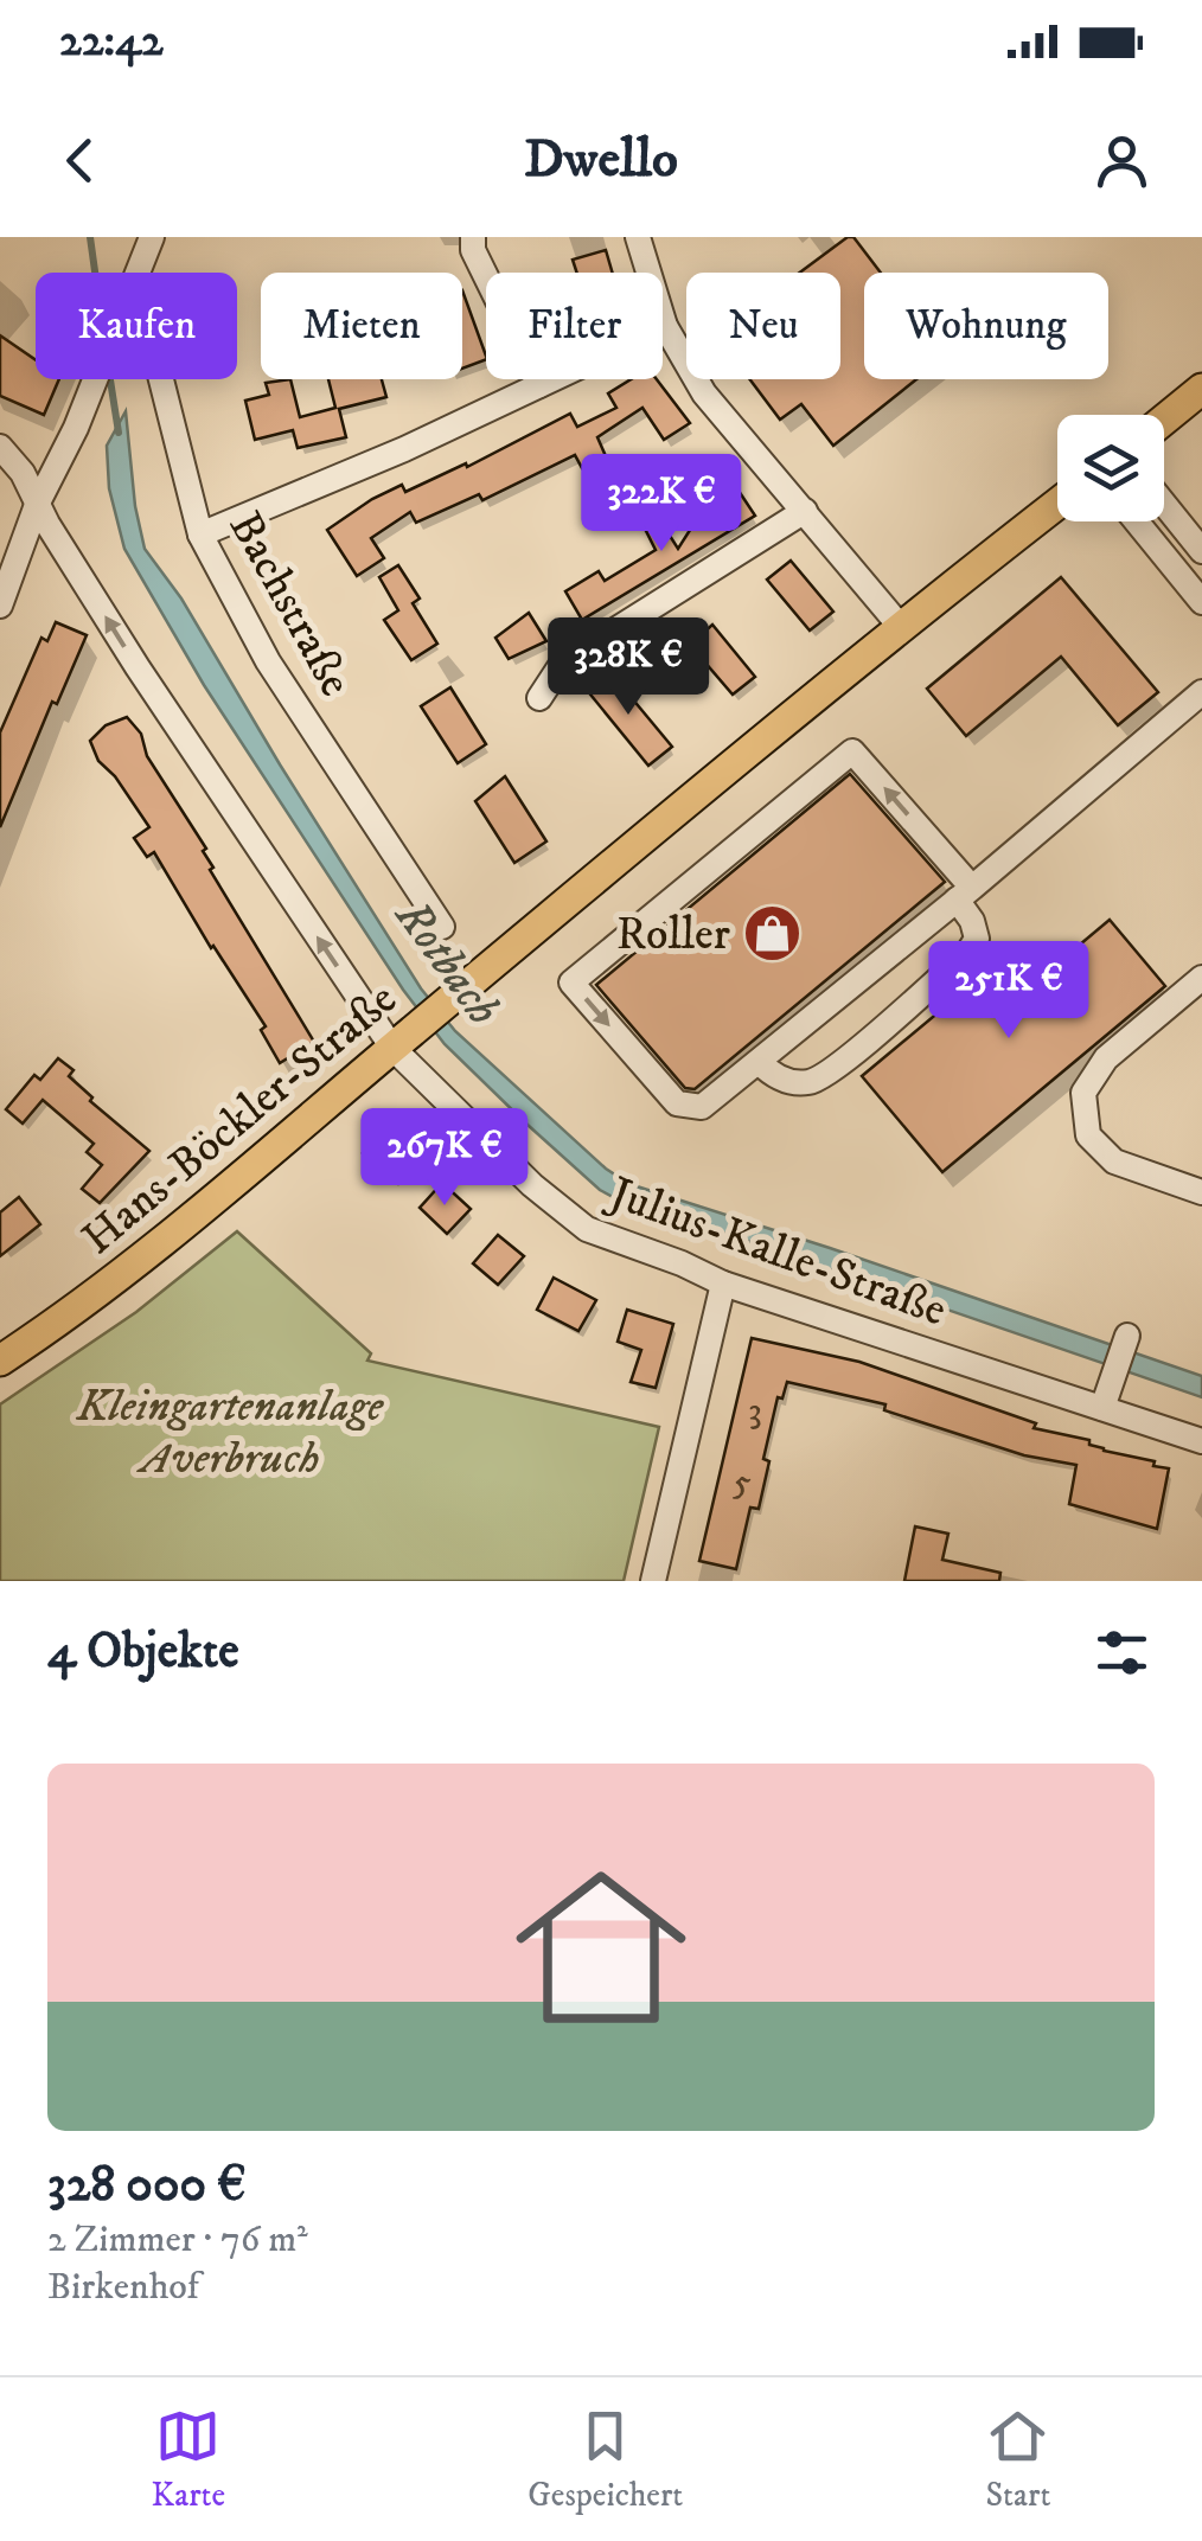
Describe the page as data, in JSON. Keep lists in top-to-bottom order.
{
  "streets": {
    "main road": ["Hans-Böckler-Straße"],
    "street": ["Bachstraße", "Julius-Kalle-Straße"]
  },
  "crossings": [
    ["Hans-Böckler-Straße", "Julius-Kalle-Straße"]
  ],
  "one_way": ["Julius-Kalle-Straße"],
  "water": ["Rotbach"],
  "parks": ["Kleingartenanlage Averbruch"],
  "places": {
    "shop": ["Roller"]
  },
  "house_numbers": ["3", "5"],
  "page": {
    "status": "22:42",
    "header": "Dwello",
    "chip": [
      "Kaufen",
      "Mieten",
      "Filter",
      "Neu",
      "Wohnung"
    ],
    "price": [
      "322K €",
      "328K €",
      "251K €",
      "267K €"
    ],
    "heading": "4 Objekte",
    "list": [
      {
        "name": "328 000 €",
        "note": "2 Zimmer · 76 m² · Birkenhof"
      }
    ],
    "tabs": ["Karte", "Gespeichert", "Start"]
  }
}
